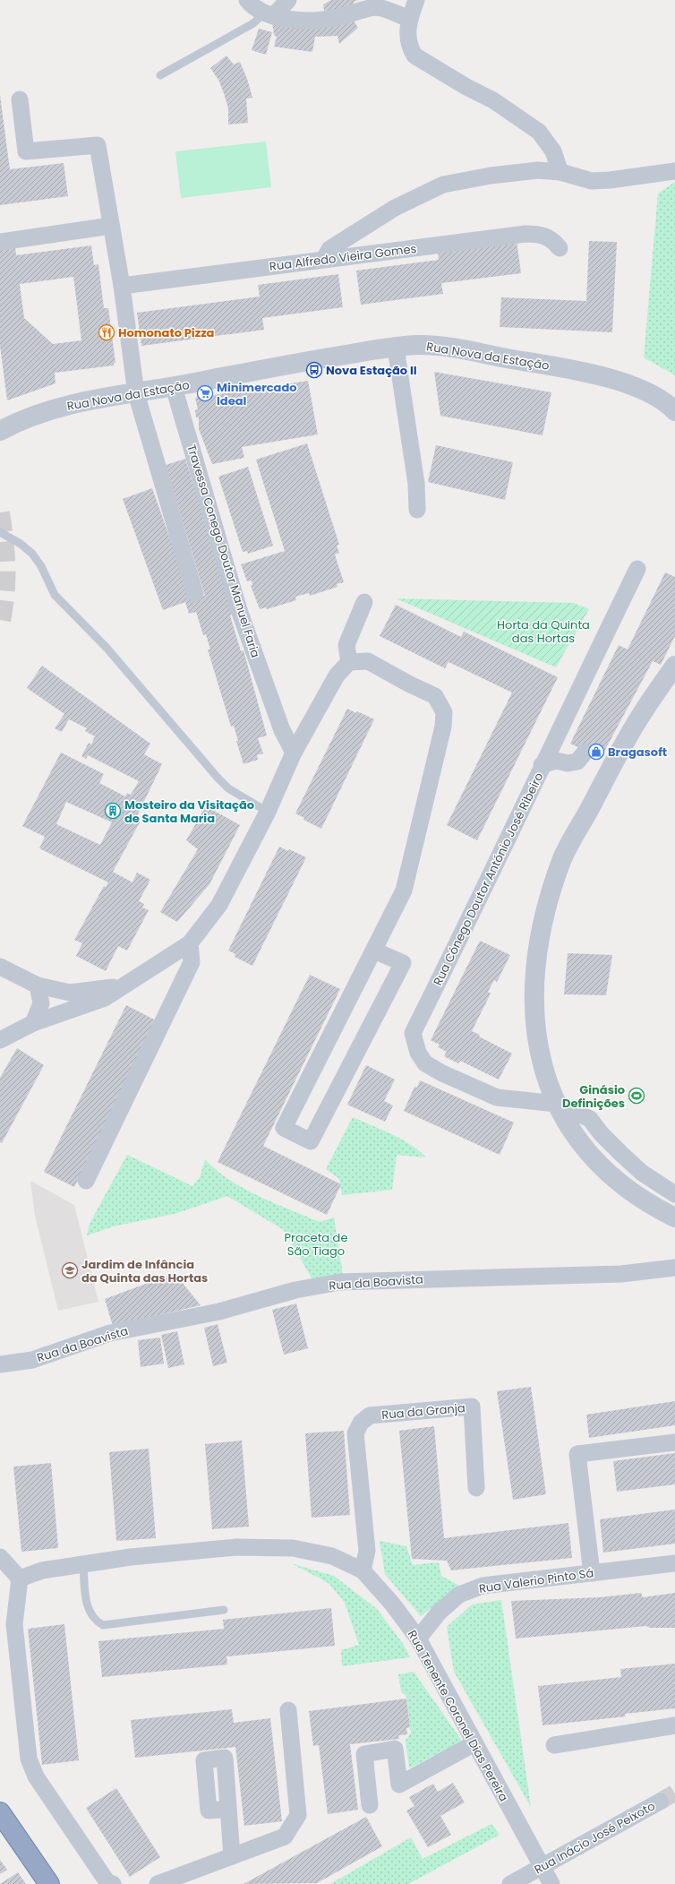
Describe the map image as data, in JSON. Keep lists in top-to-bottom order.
{
  "streets": {
    "street": [
      "Rua Alfredo Vieira Gomes",
      "Rua Nova da Estação",
      "Travessa Conego Doutor Manuel Faria",
      "Rua Cónego Doutor António José Ribeiro",
      "Rua da Boavista",
      "Rua da Granja",
      "Rua Valerio Pinto Sá",
      "Rua Tenente Coronel Dias Pereira",
      "Rua Inácio José Peixoto"
    ]
  },
  "crossings": [
    ["Rua Nova da Estação", "Travessa Conego Doutor Manuel Faria"],
    ["Rua da Granja", "Rua Tenente Coronel Dias Pereira"],
    ["Rua Valerio Pinto Sá", "Rua Tenente Coronel Dias Pereira"],
    ["Rua Tenente Coronel Dias Pereira", "Rua Inácio José Peixoto"]
  ],
  "parks": ["Horta da Quinta das Hortas", "Praceta de São Tiago"],
  "places": {
    "restaurant": ["Homonato Pizza"],
    "bus stop": ["Nova Estação II"],
    "supermarket": ["Minimercado Ideal"],
    "shop": ["Bragasoft"],
    "building": ["Mosteiro da Visitação de Santa Maria"],
    "sports": ["Ginásio Definições"],
    "school or university": ["Jardim de Infância da Quinta das Hortas"]
  }
}
